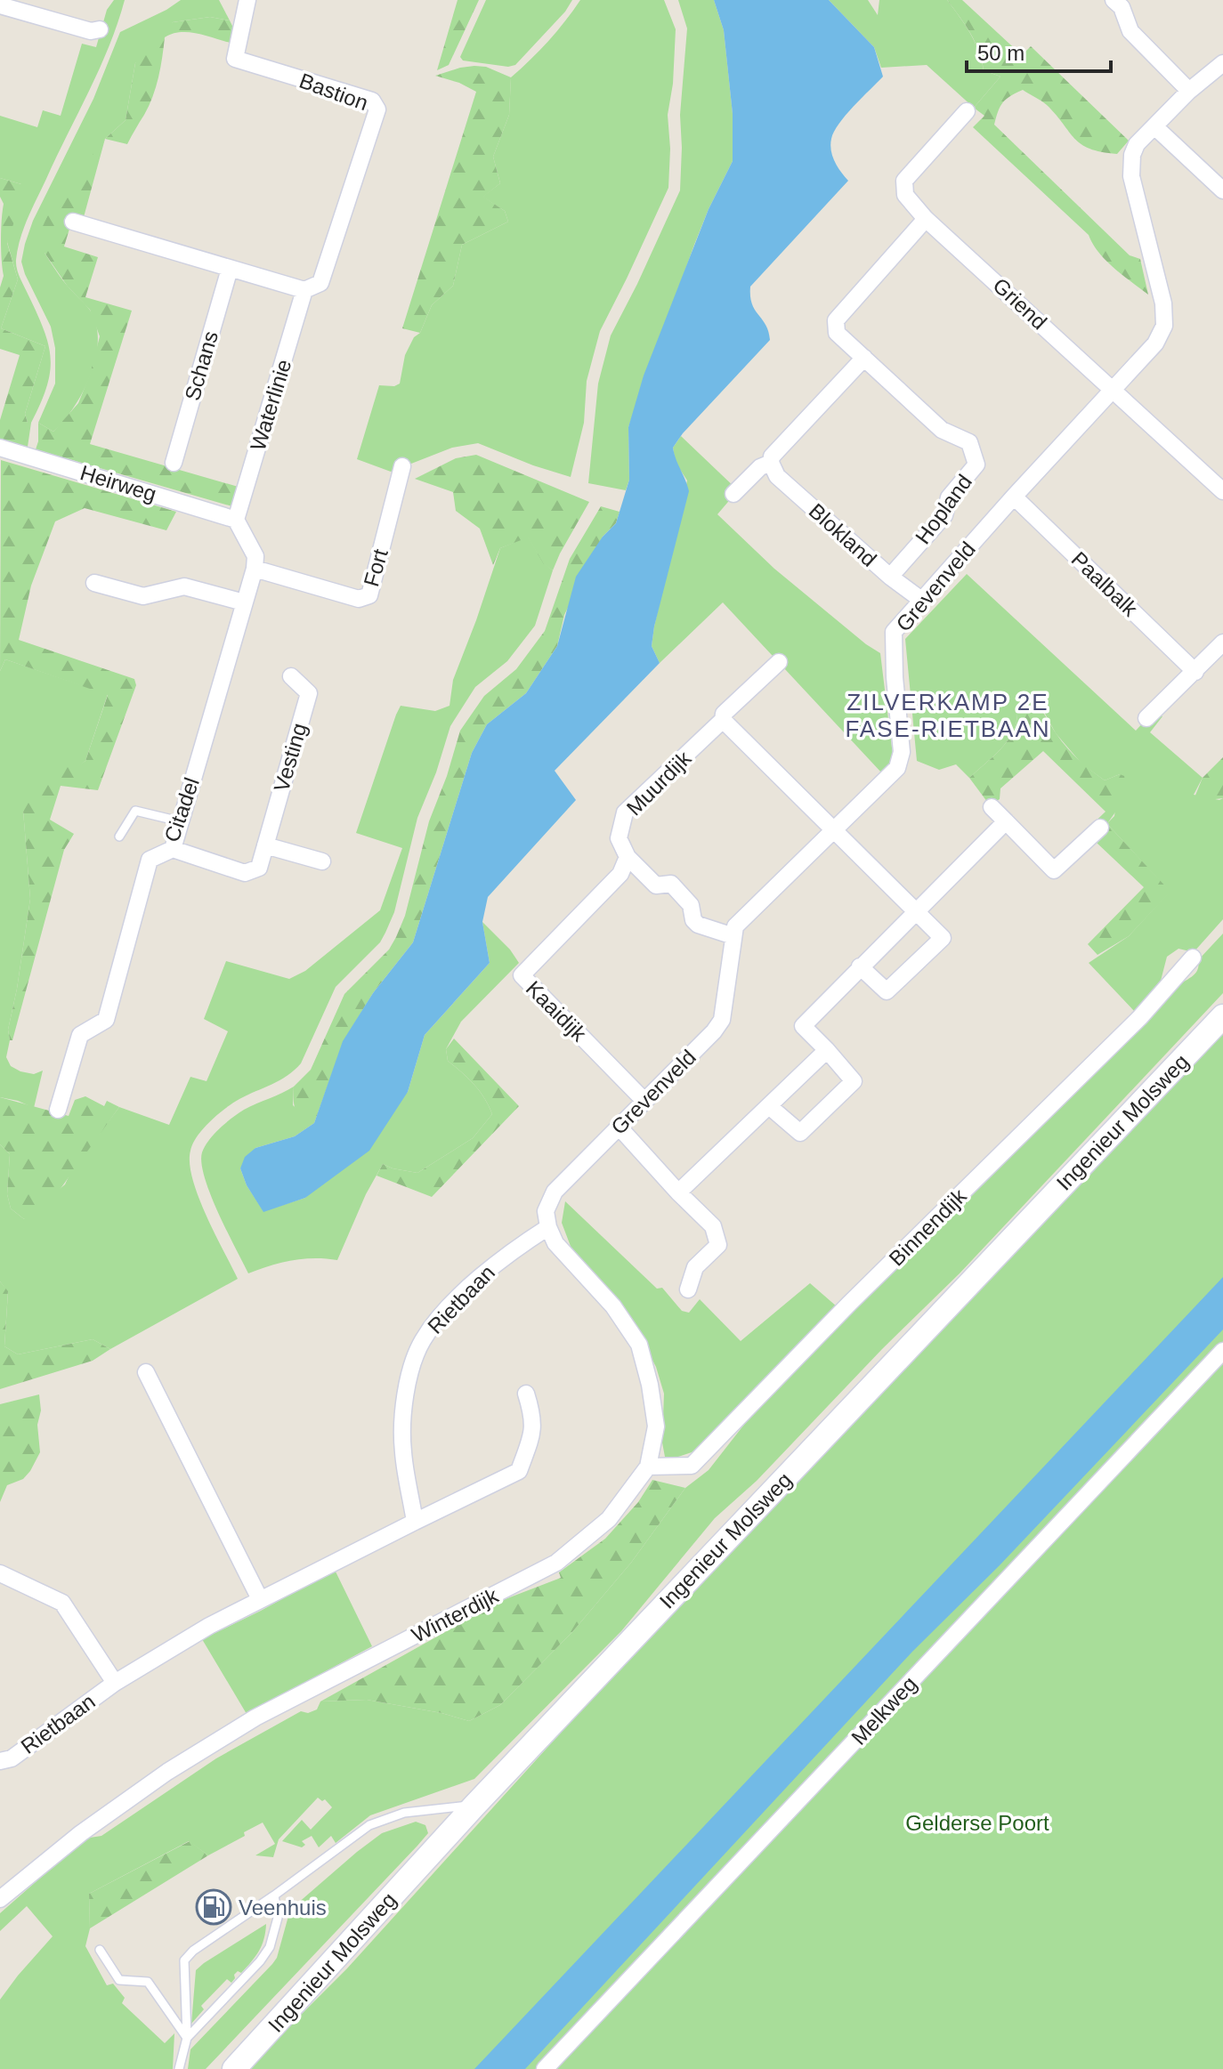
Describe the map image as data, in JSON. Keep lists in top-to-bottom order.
{
  "streets": {
    "main road": ["Ingenieur Molsweg"],
    "street": [
      "Bastion",
      "Griend",
      "Schans",
      "Waterlinie",
      "Heirweg",
      "Hopland",
      "Blokland",
      "Fort",
      "Paalbalk",
      "Grevenveld",
      "Vesting",
      "Muurdijk",
      "Citadel",
      "Kaaidijk",
      "Binnendijk",
      "Rietbaan",
      "Winterdijk",
      "Melkweg"
    ]
  },
  "crossings": [
    ["Bastion", "Waterlinie"],
    ["Griend", "Grevenveld"],
    ["Waterlinie", "Heirweg"],
    ["Hopland", "Blokland"],
    ["Blokland", "Grevenveld"],
    ["Fort", "Citadel"],
    ["Paalbalk", "Grevenveld"],
    ["Grevenveld", "Kaaidijk"],
    ["Grevenveld", "Rietbaan"],
    ["Grevenveld", "Winterdijk"],
    ["Vesting", "Citadel"],
    ["Muurdijk", "Kaaidijk"],
    ["Binnendijk", "Winterdijk"],
    ["Rietbaan", "Winterdijk"]
  ],
  "districts": ["ZILVERKAMP 2E FASE-RIETBAAN"],
  "parks": ["Gelderse Poort"],
  "places": {
    "fuel station": ["Veenhuis"]
  },
  "scale_bar": "50 m"
}
